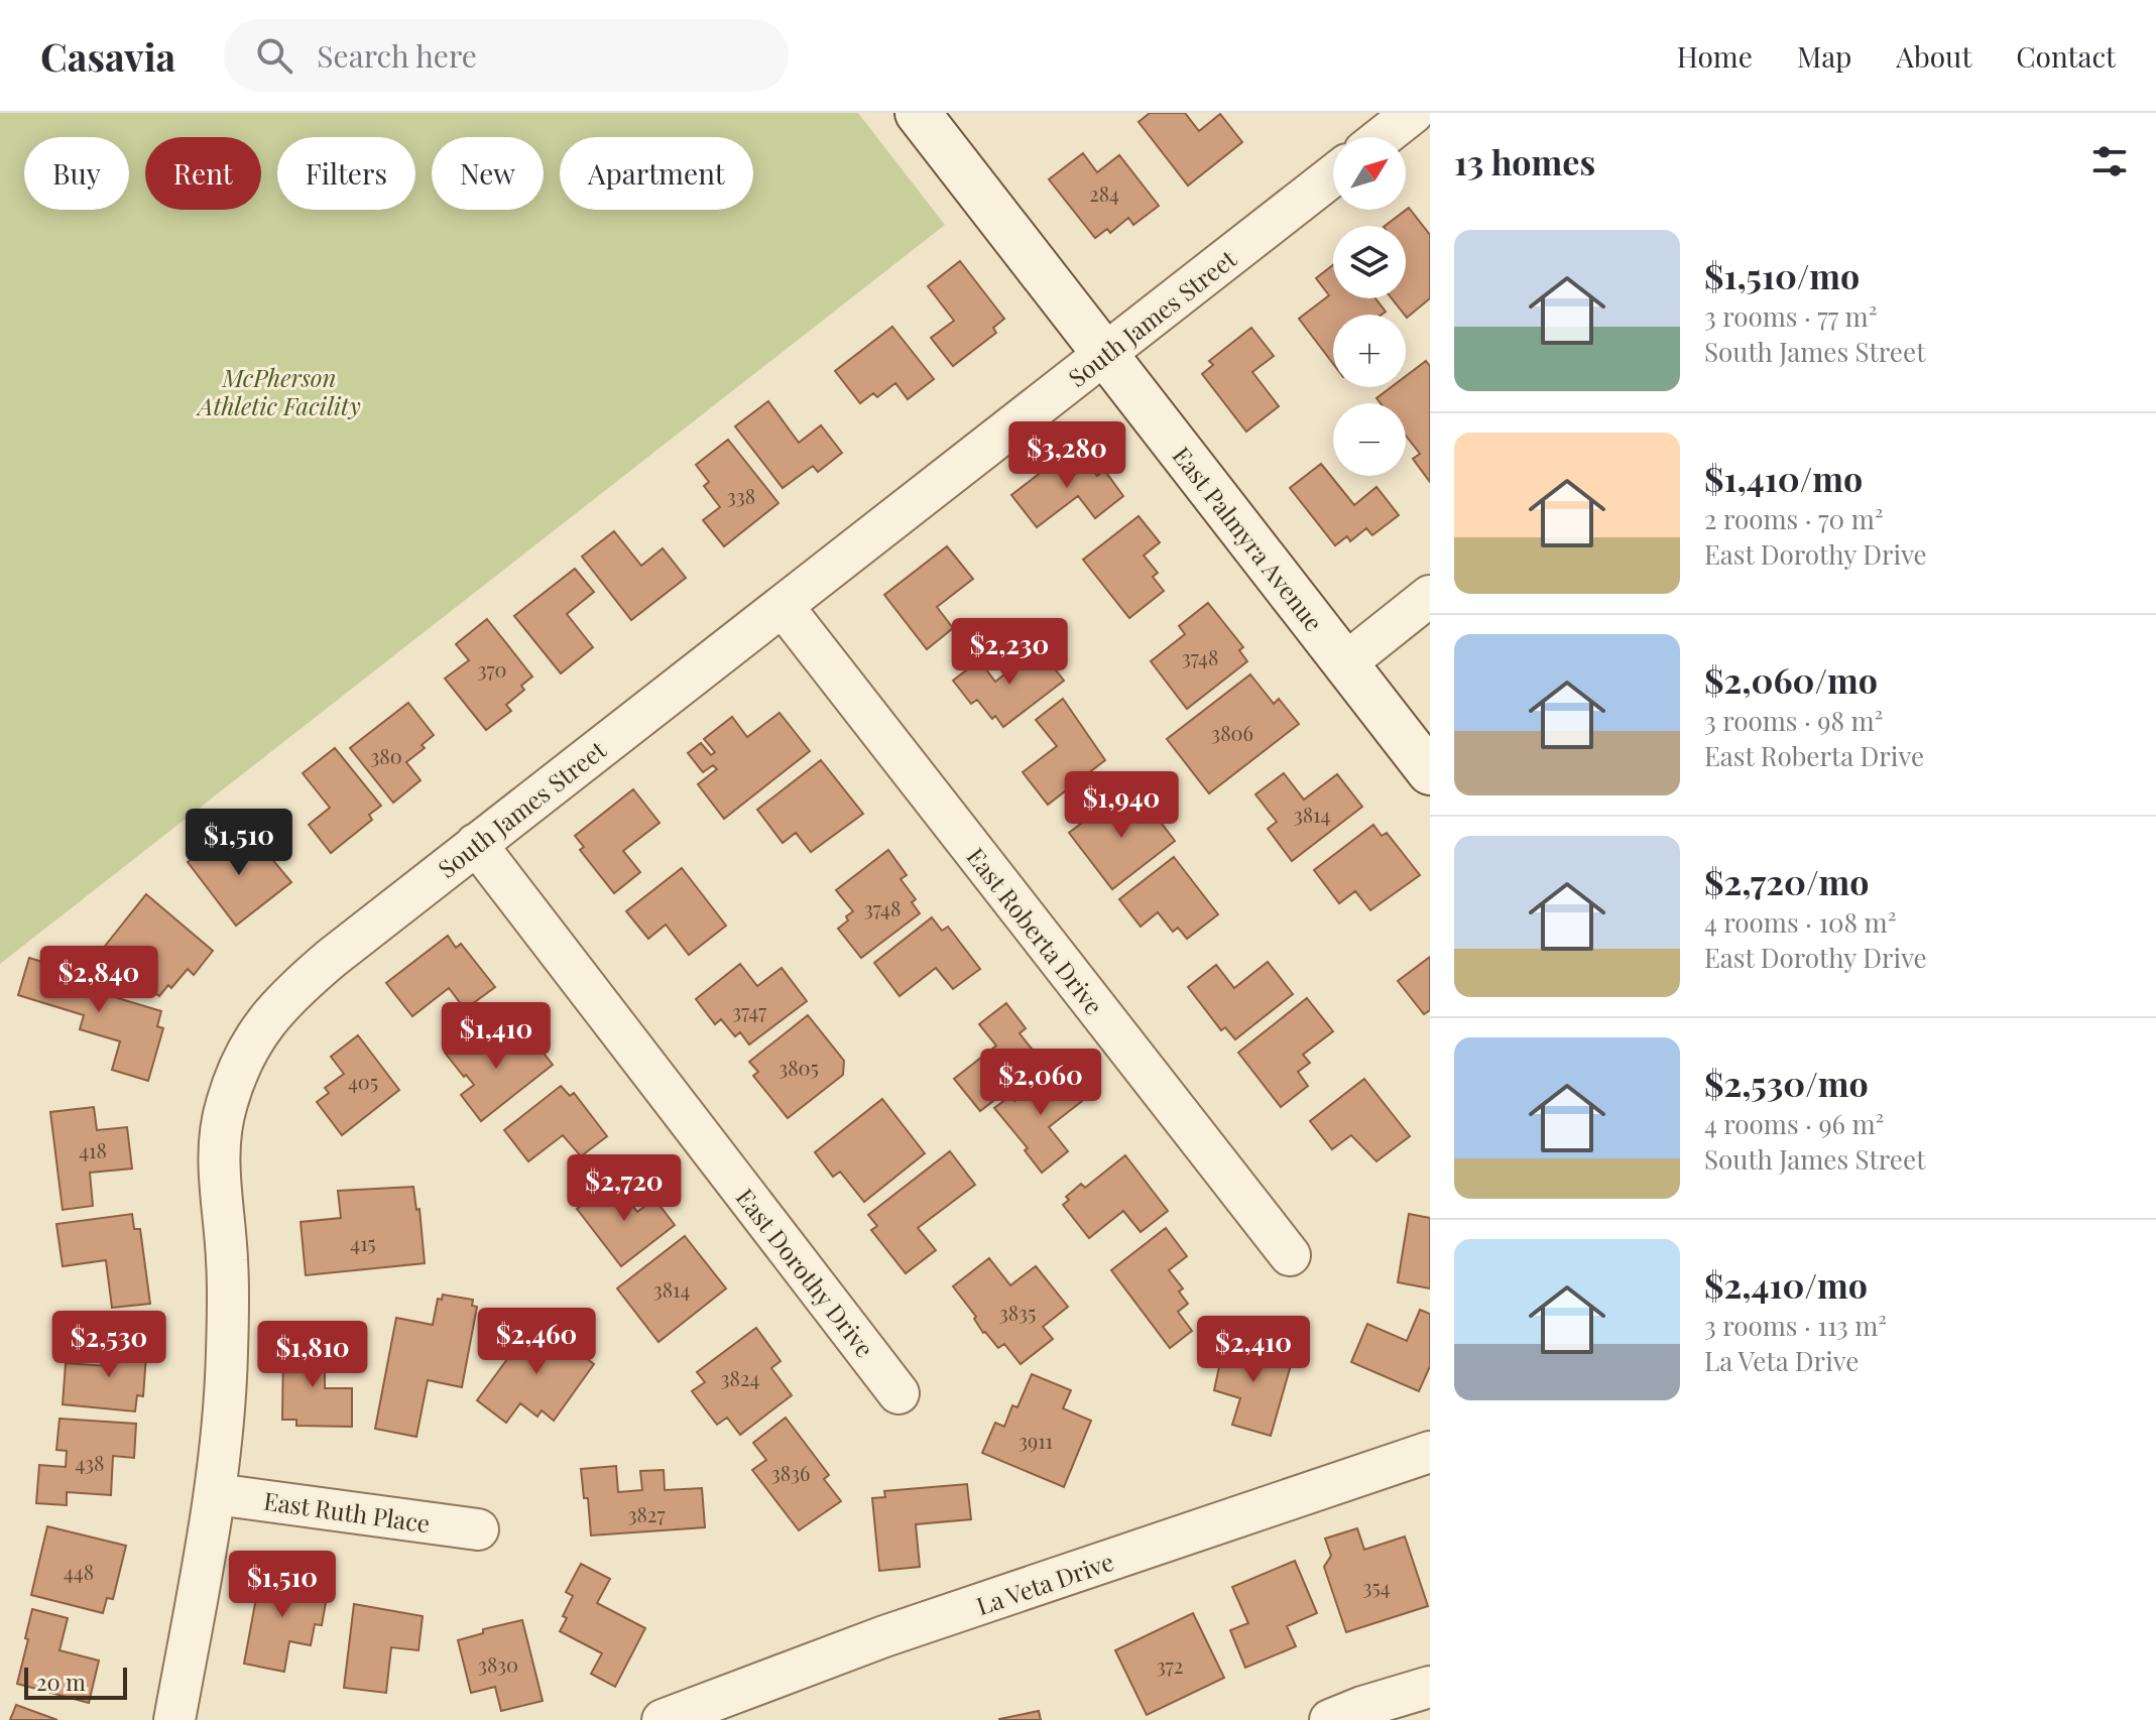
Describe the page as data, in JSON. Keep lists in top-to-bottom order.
{
  "streets": {
    "street": [
      "South James Street",
      "East Palmyra Avenue",
      "East Roberta Drive",
      "East Dorothy Drive",
      "East Ruth Place",
      "La Veta Drive"
    ]
  },
  "crossings": [
    ["South James Street", "East Palmyra Avenue"],
    ["South James Street", "East Roberta Drive"],
    ["South James Street", "East Dorothy Drive"],
    ["South James Street", "East Ruth Place"]
  ],
  "parks": ["McPherson Athletic Facility"],
  "house_numbers": [
    "284",
    "338",
    "3748",
    "370",
    "3806",
    "380",
    "3814",
    "3748",
    "3747",
    "3805",
    "405",
    "418",
    "415",
    "3814",
    "3835",
    "3824",
    "3911",
    "438",
    "3836",
    "3827",
    "448",
    "354",
    "3830",
    "372"
  ],
  "scale_bar": "20 m",
  "north": "top right",
  "page": {
    "header": "Casavia",
    "search": "Search here",
    "nav": [
      "Home",
      "Map",
      "About",
      "Contact"
    ],
    "heading": "13 homes",
    "map_buttons": ["+", "−"],
    "chip": [
      "Buy",
      "Rent",
      "Filters",
      "New",
      "Apartment"
    ],
    "list": [
      {
        "name": "$1,510/mo",
        "note": "3 rooms · 77 m² · South James Street"
      },
      {
        "name": "$1,410/mo",
        "note": "2 rooms · 70 m² · East Dorothy Drive"
      },
      {
        "name": "$2,060/mo",
        "note": "3 rooms · 98 m² · East Roberta Drive"
      },
      {
        "name": "$2,720/mo",
        "note": "4 rooms · 108 m² · East Dorothy Drive"
      },
      {
        "name": "$2,530/mo",
        "note": "4 rooms · 96 m² · South James Street"
      },
      {
        "name": "$2,410/mo",
        "note": "3 rooms · 113 m² · La Veta Drive"
      }
    ],
    "price": [
      "$3,280",
      "$2,230",
      "$1,940",
      "$1,510",
      "$2,840",
      "$1,410",
      "$2,060",
      "$2,720",
      "$2,460",
      "$2,530",
      "$2,410",
      "$1,810",
      "$1,510"
    ],
    "scale": "20 m"
  }
}
